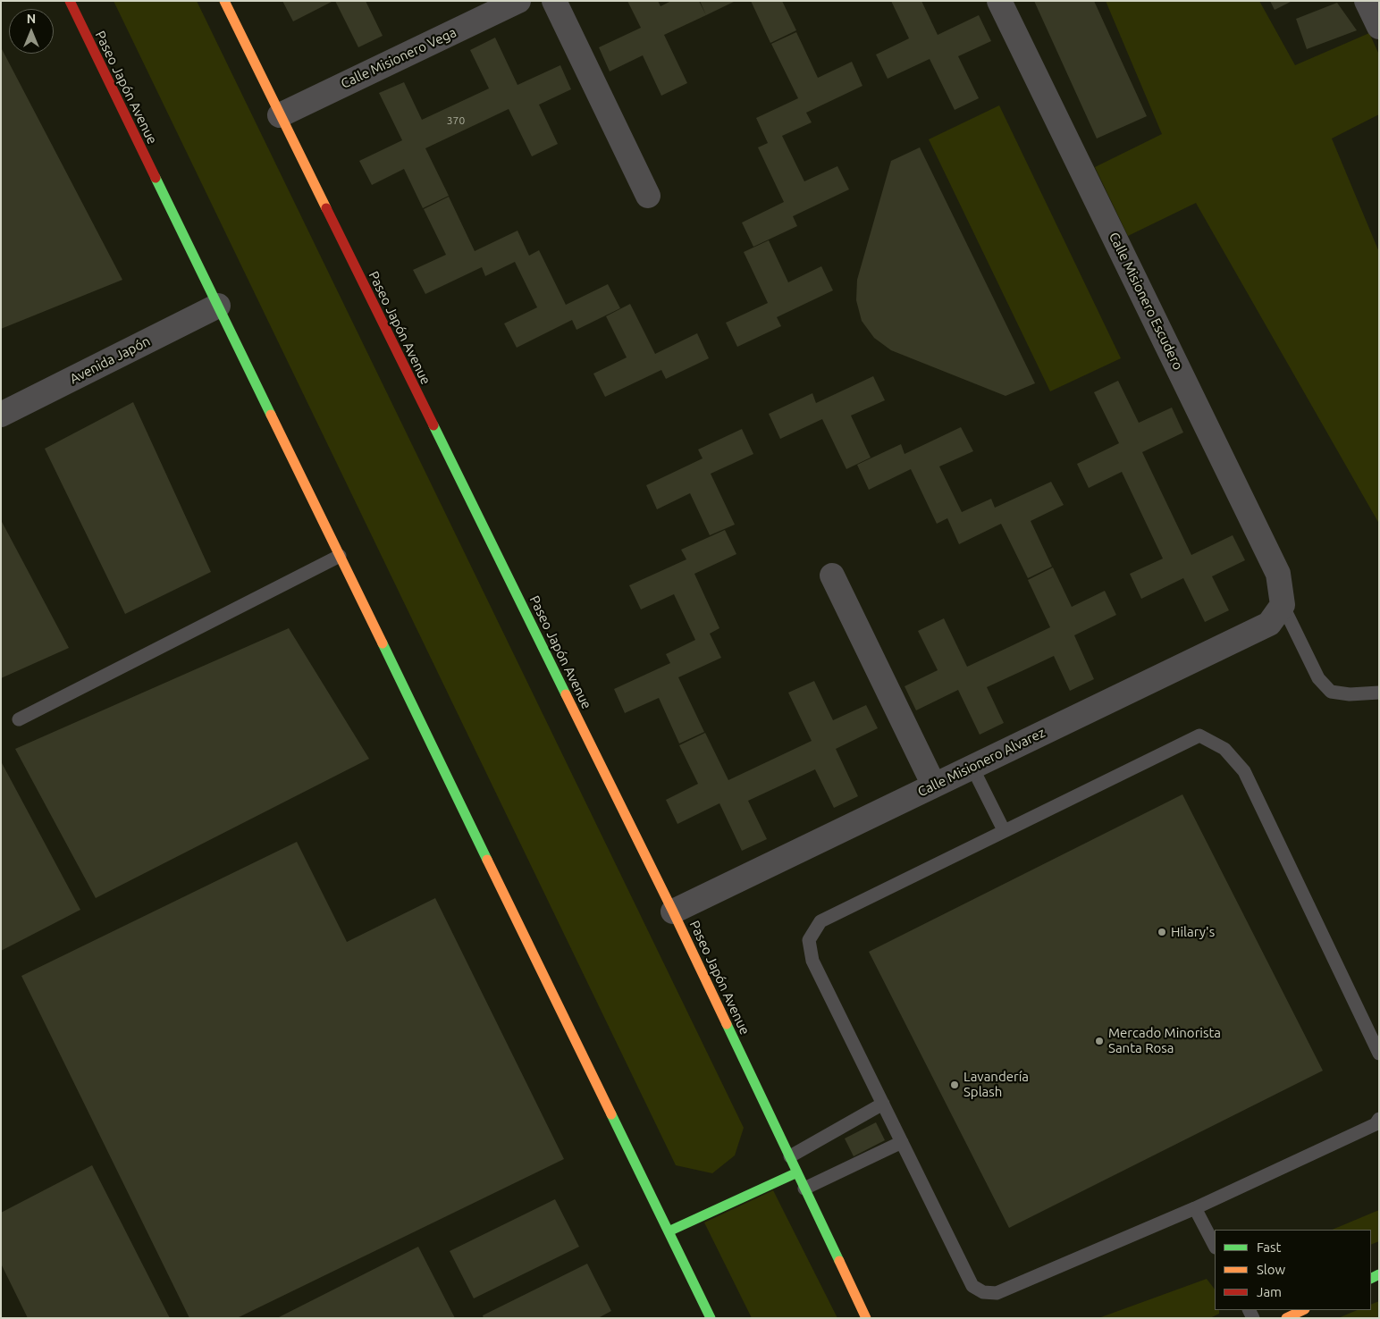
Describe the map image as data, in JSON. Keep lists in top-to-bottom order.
{
  "streets": {
    "main road": ["Paseo Japón Avenue"],
    "street": [
      "Calle Misionero Vega",
      "Calle Misionero Escudero",
      "Avenida Japón",
      "Calle Misionero Alvarez"
    ]
  },
  "crossings": [
    ["Calle Misionero Vega", "Paseo Japón Avenue"],
    ["Paseo Japón Avenue", "Avenida Japón"],
    ["Paseo Japón Avenue", "Calle Misionero Alvarez"],
    ["Calle Misionero Escudero", "Calle Misionero Alvarez"]
  ],
  "places": ["Hilary's", "Mercado Minorista Santa Rosa", "Lavandería Splash"],
  "house_numbers": ["370"],
  "legend": ["Fast", "Slow", "Jam"],
  "north": "top"
}
